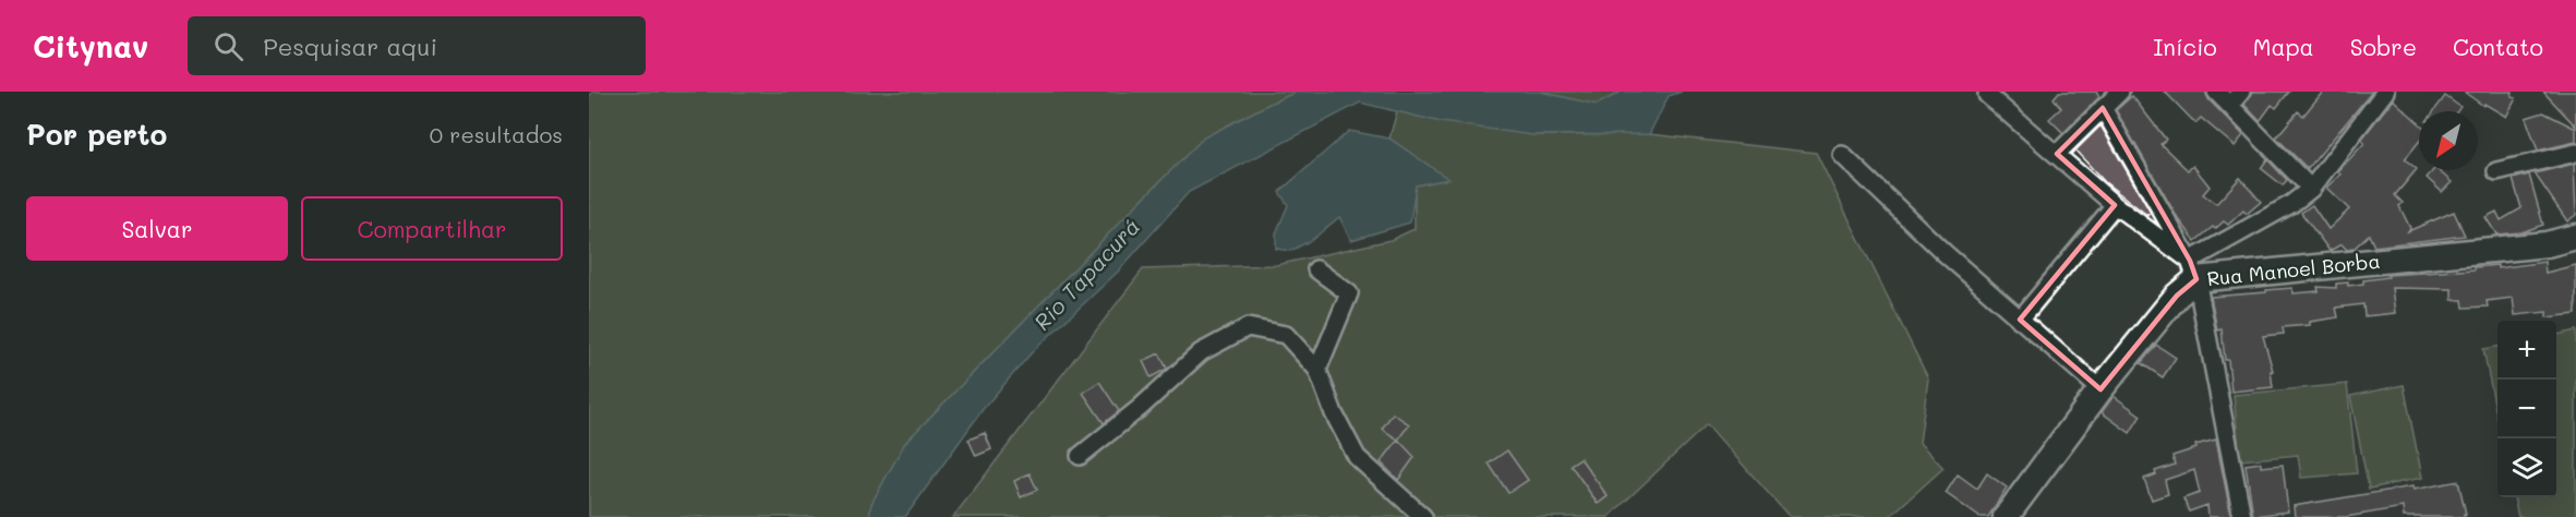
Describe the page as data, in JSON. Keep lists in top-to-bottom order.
{
  "streets": {
    "street": ["Rua Manoel Borba"]
  },
  "water": ["Rio Tapacurá"],
  "north": "bottom left",
  "page": {
    "header": "Citynav",
    "search": "Pesquisar aqui",
    "nav": [
      "Início",
      "Mapa",
      "Sobre",
      "Contato"
    ],
    "heading": ["Por perto", "0 resultados"],
    "buttons": ["Salvar", "Compartilhar"],
    "map_buttons": ["+", "−"]
  }
}
